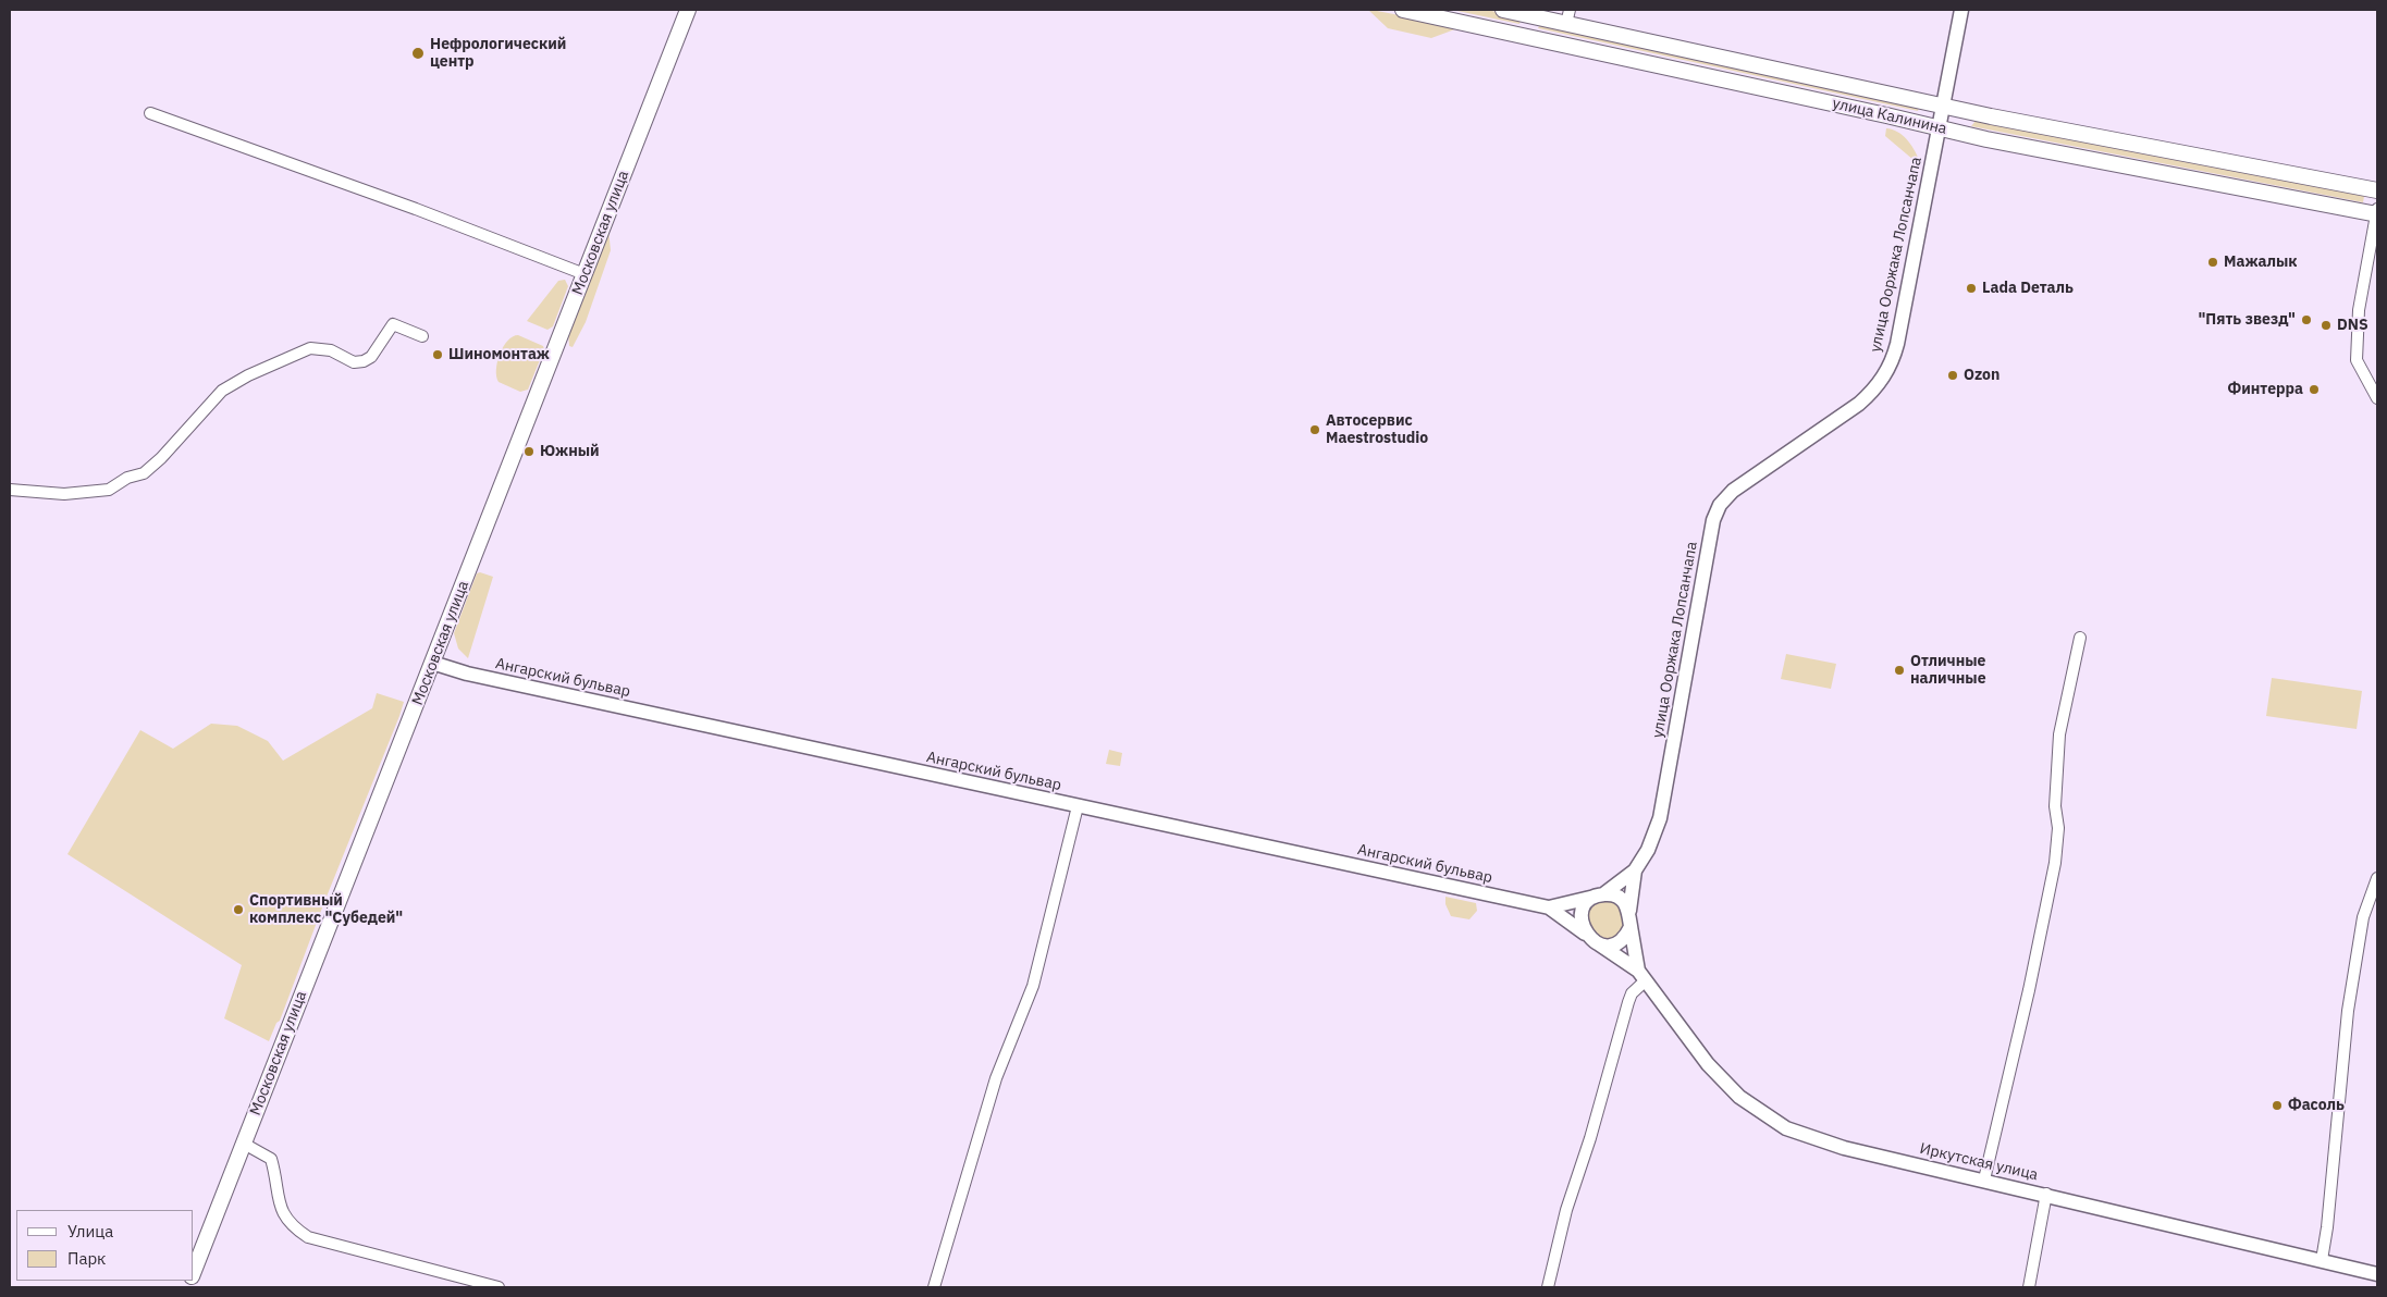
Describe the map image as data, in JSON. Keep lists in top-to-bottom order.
{
  "streets": {
    "main road": ["улица Калинина", "Московская улица"],
    "street": ["улица Ооржака Лопсанчапа", "Ангарский бульвар", "Иркутская улица"]
  },
  "crossings": [
    ["улица Калинина", "улица Ооржака Лопсанчапа"],
    ["Московская улица", "Ангарский бульвар"],
    ["улица Ооржака Лопсанчапа", "Ангарский бульвар"],
    ["улица Ооржака Лопсанчапа", "Иркутская улица"],
    ["Ангарский бульвар", "Иркутская улица"]
  ],
  "places": [
    "Нефрологический центр",
    "Мажалык",
    "Lada Dеталь",
    "\"Пять звезд\"",
    "DNS",
    "Шиномонтаж",
    "Ozon",
    "Финтерра",
    "Автосервис Maestrostudio",
    "Южный",
    "Отличные наличные",
    "Спортивный комплекс \"Субедей\"",
    "Фасоль"
  ],
  "legend": ["Улица", "Парк"]
}
